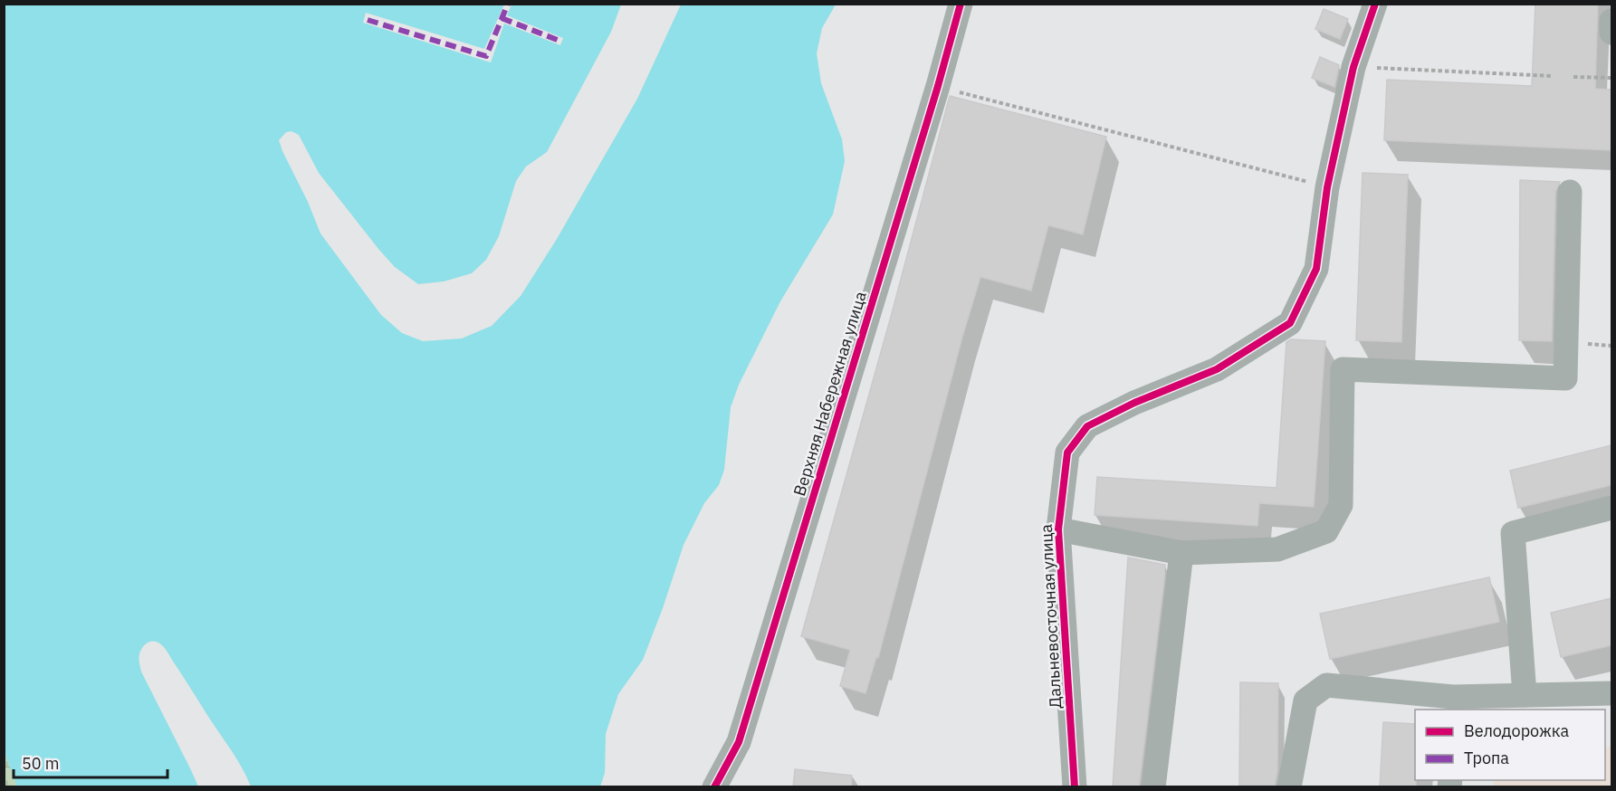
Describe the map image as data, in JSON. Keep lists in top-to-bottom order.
{
  "streets": {
    "street": ["Верхняя Набережная улица", "Дальневосточная улица"]
  },
  "legend": ["Велодорожка", "Тропа"],
  "scale_bar": "50 m"
}
